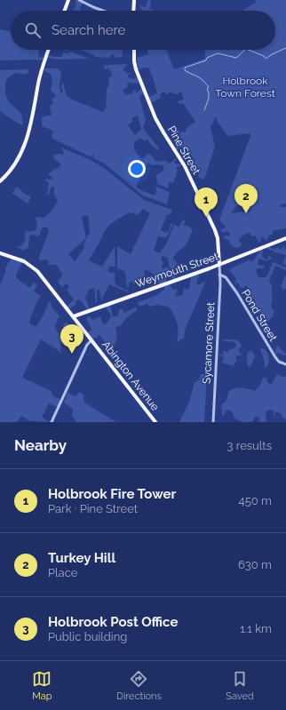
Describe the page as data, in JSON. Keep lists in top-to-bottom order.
{
  "streets": {
    "main road": ["Pine Street", "Weymouth Street", "Abington Avenue"],
    "street": ["Pond Street", "Sycamore Street"]
  },
  "crossings": [
    ["Pine Street", "Weymouth Street"],
    ["Pine Street", "Sycamore Street"],
    ["Weymouth Street", "Sycamore Street"],
    ["Weymouth Street", "Abington Avenue"],
    ["Pond Street", "Sycamore Street"]
  ],
  "parks": ["Holbrook Town Forest"],
  "page": {
    "search": "Search here",
    "pins": ["2", "1", "3"],
    "heading": ["Nearby", "3 results"],
    "list": [
      {
        "mark": "1",
        "name": "Holbrook Fire Tower",
        "note": "Park · Pine Street",
        "value": "450 m"
      },
      {
        "mark": "2",
        "name": "Turkey Hill",
        "note": "Place",
        "value": "630 m"
      },
      {
        "mark": "3",
        "name": "Holbrook Post Office",
        "note": "Public building",
        "value": "1.1 km"
      }
    ],
    "nav": ["Map", "Directions", "Saved"]
  }
}
